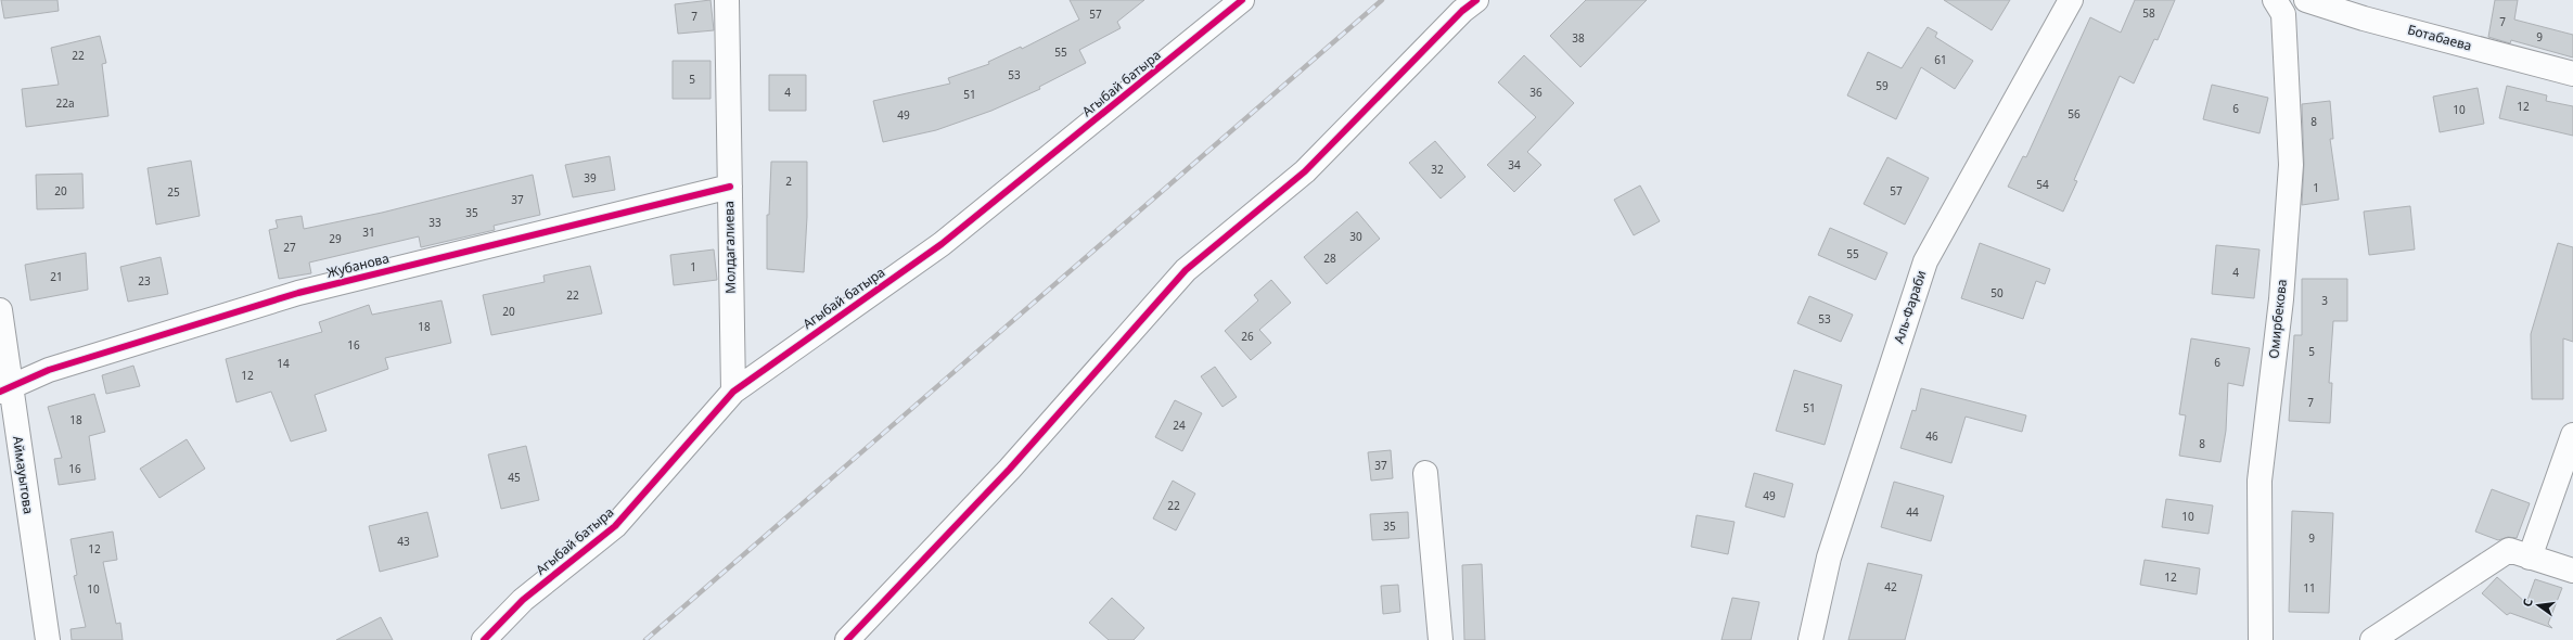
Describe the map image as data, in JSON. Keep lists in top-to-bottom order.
{
  "streets": {
    "street": [
      "Ботабаева",
      "Агыбай батыра",
      "Молдагалиева",
      "Жубанова",
      "Аль-Фараби",
      "Омирбекова",
      "Аймауытова"
    ]
  },
  "crossings": [
    ["Агыбай батыра", "Молдагалиева"],
    ["Молдагалиева", "Жубанова"],
    ["Жубанова", "Аймауытова"]
  ],
  "house_numbers": [
    "58",
    "57",
    "7",
    "7",
    "9",
    "38",
    "55",
    "22",
    "61",
    "53",
    "5",
    "59",
    "4",
    "36",
    "51",
    "22а",
    "12",
    "6",
    "10",
    "56",
    "49",
    "8",
    "34",
    "32",
    "39",
    "2",
    "54",
    "1",
    "20",
    "57",
    "25",
    "37",
    "35",
    "33",
    "31",
    "30",
    "29",
    "27",
    "55",
    "28",
    "1",
    "4",
    "21",
    "23",
    "50",
    "22",
    "3",
    "20",
    "53",
    "18",
    "26",
    "16",
    "5",
    "6",
    "14",
    "12",
    "7",
    "51",
    "18",
    "24",
    "46",
    "8",
    "37",
    "16",
    "45",
    "49",
    "22",
    "44",
    "10",
    "35",
    "9",
    "43",
    "12",
    "12",
    "42",
    "11",
    "10"
  ],
  "north": "left"
}
